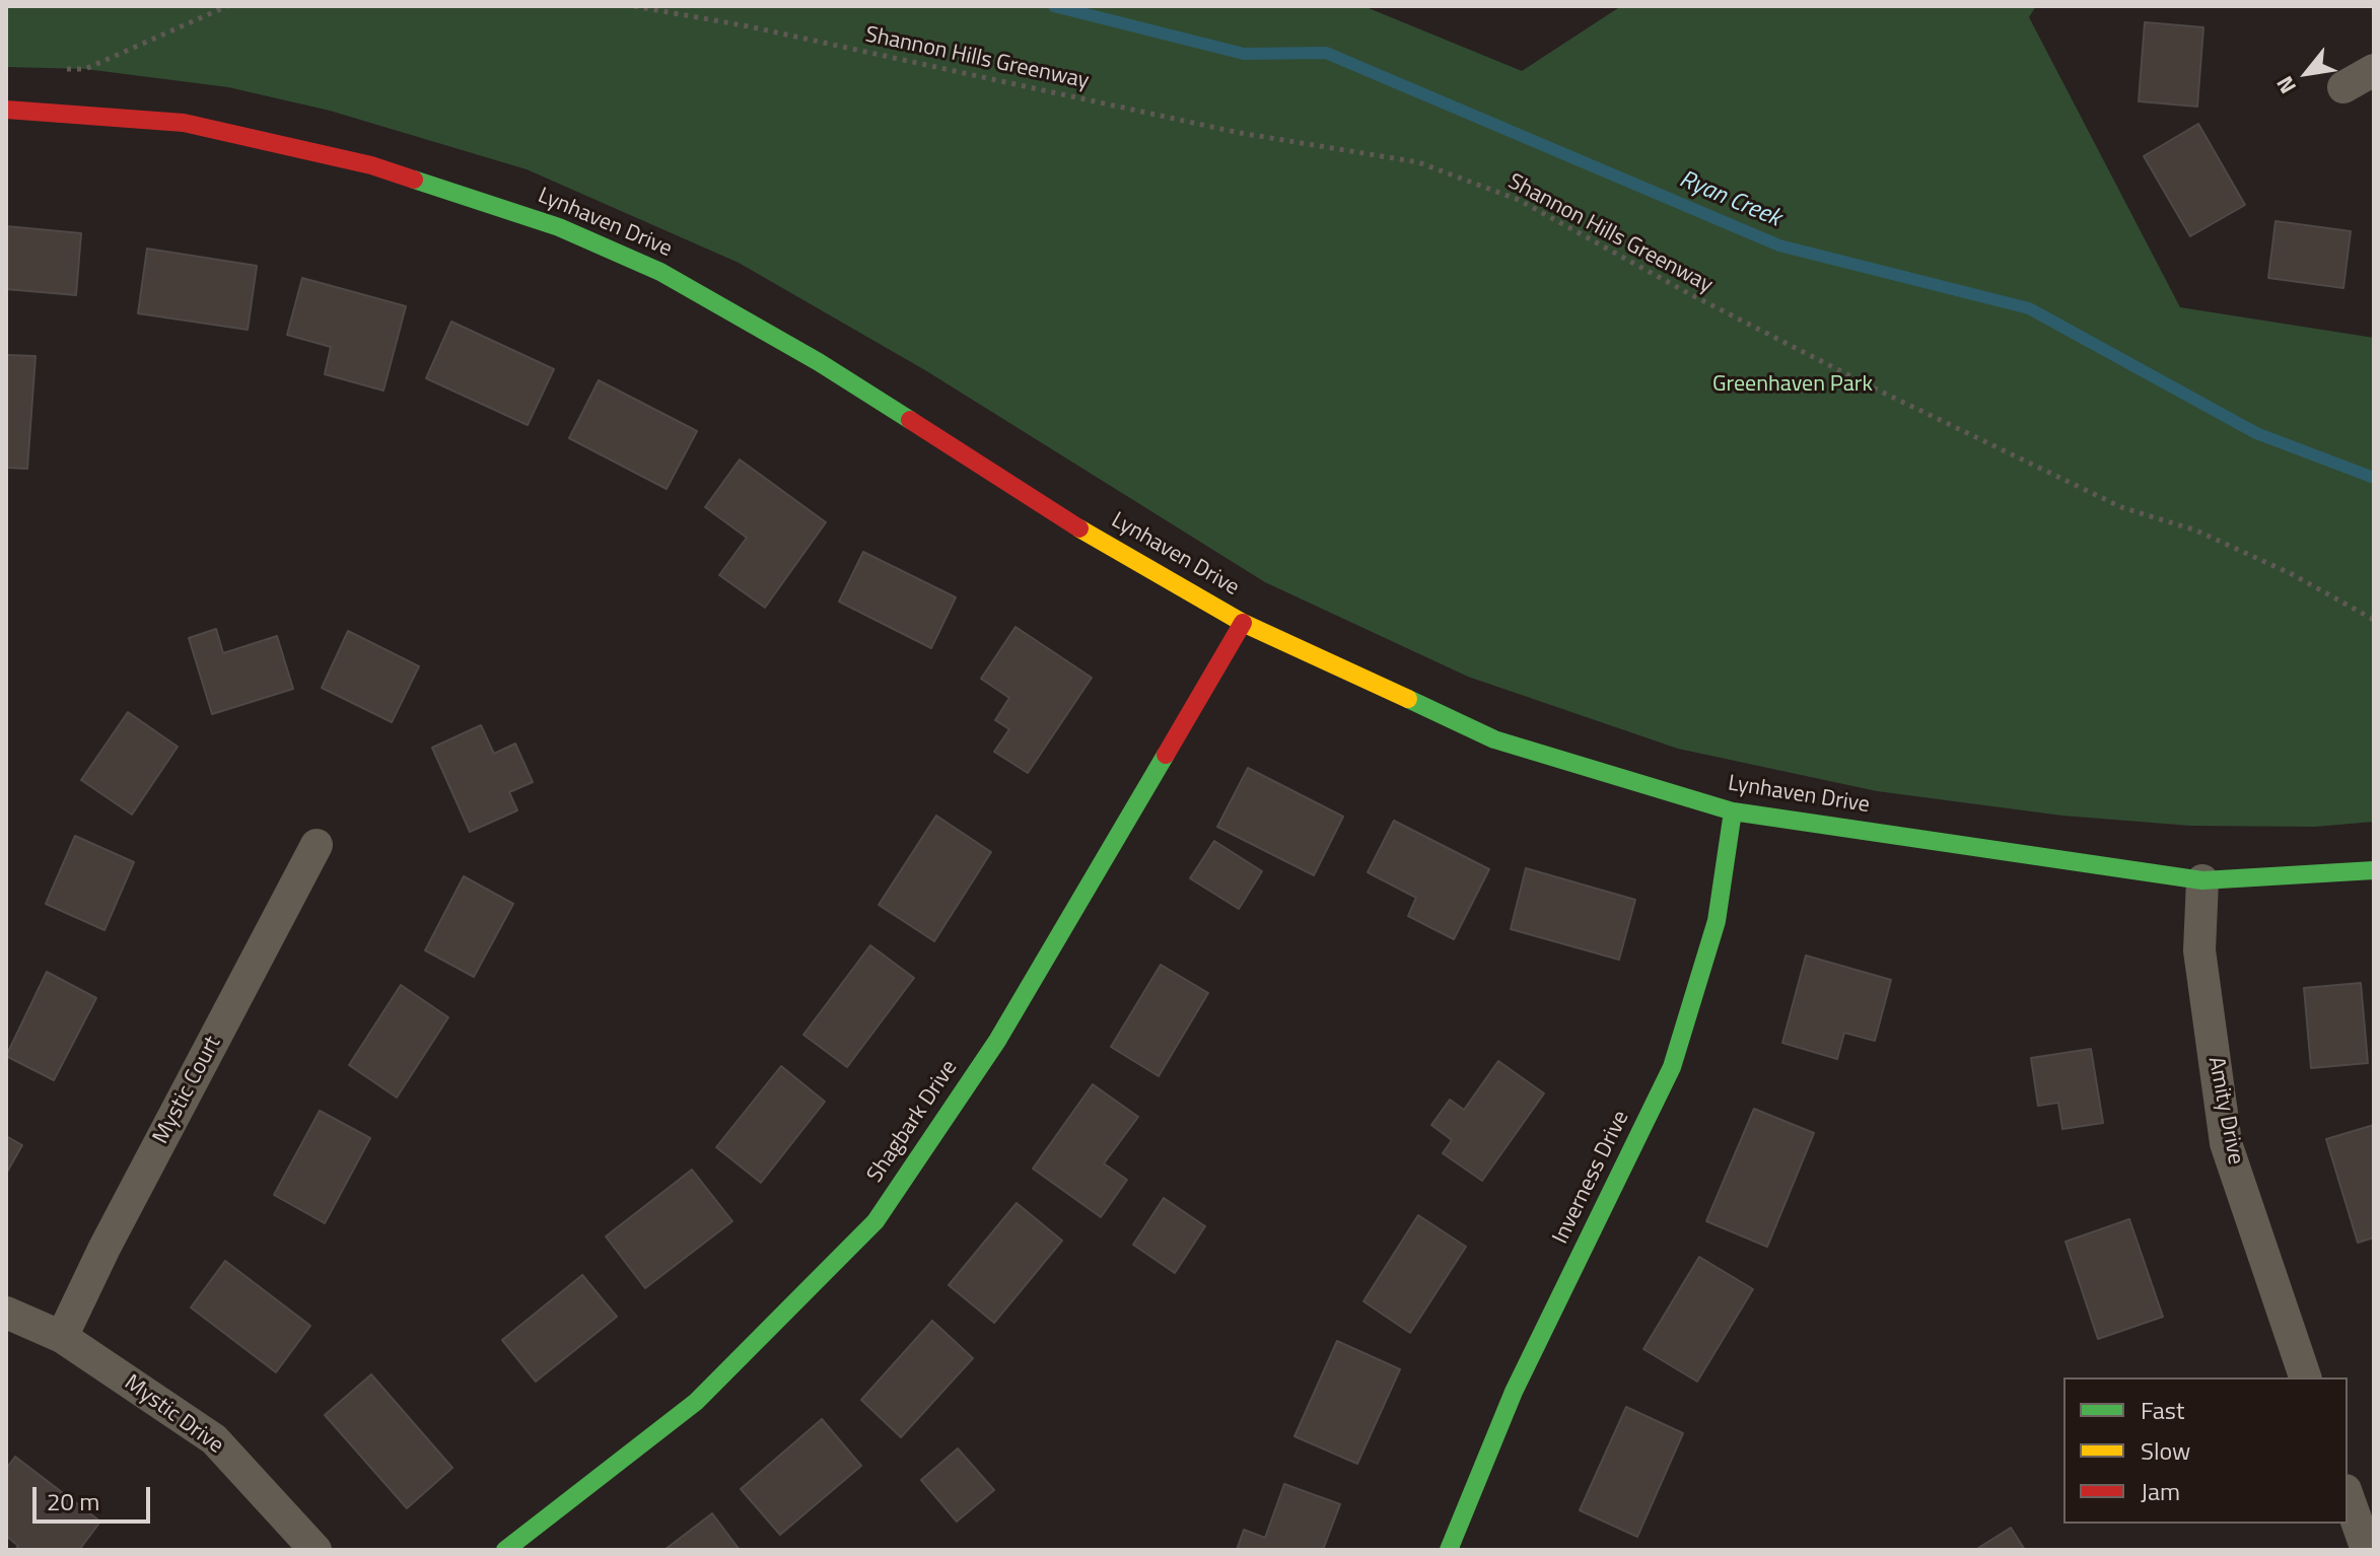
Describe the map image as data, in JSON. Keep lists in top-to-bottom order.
{
  "streets": {
    "street": [
      "Lynhaven Drive",
      "Mystic Court",
      "Amity Drive",
      "Shagbark Drive",
      "Inverness Drive",
      "Mystic Drive"
    ],
    "path": ["Shannon Hills Greenway"]
  },
  "crossings": [
    ["Lynhaven Drive", "Amity Drive"],
    ["Lynhaven Drive", "Shagbark Drive"],
    ["Lynhaven Drive", "Inverness Drive"],
    ["Mystic Court", "Mystic Drive"]
  ],
  "water": ["Ryan Creek"],
  "parks": ["Greenhaven Park"],
  "legend": ["Fast", "Slow", "Jam"],
  "scale_bar": "20 m",
  "north": "bottom left"
}
